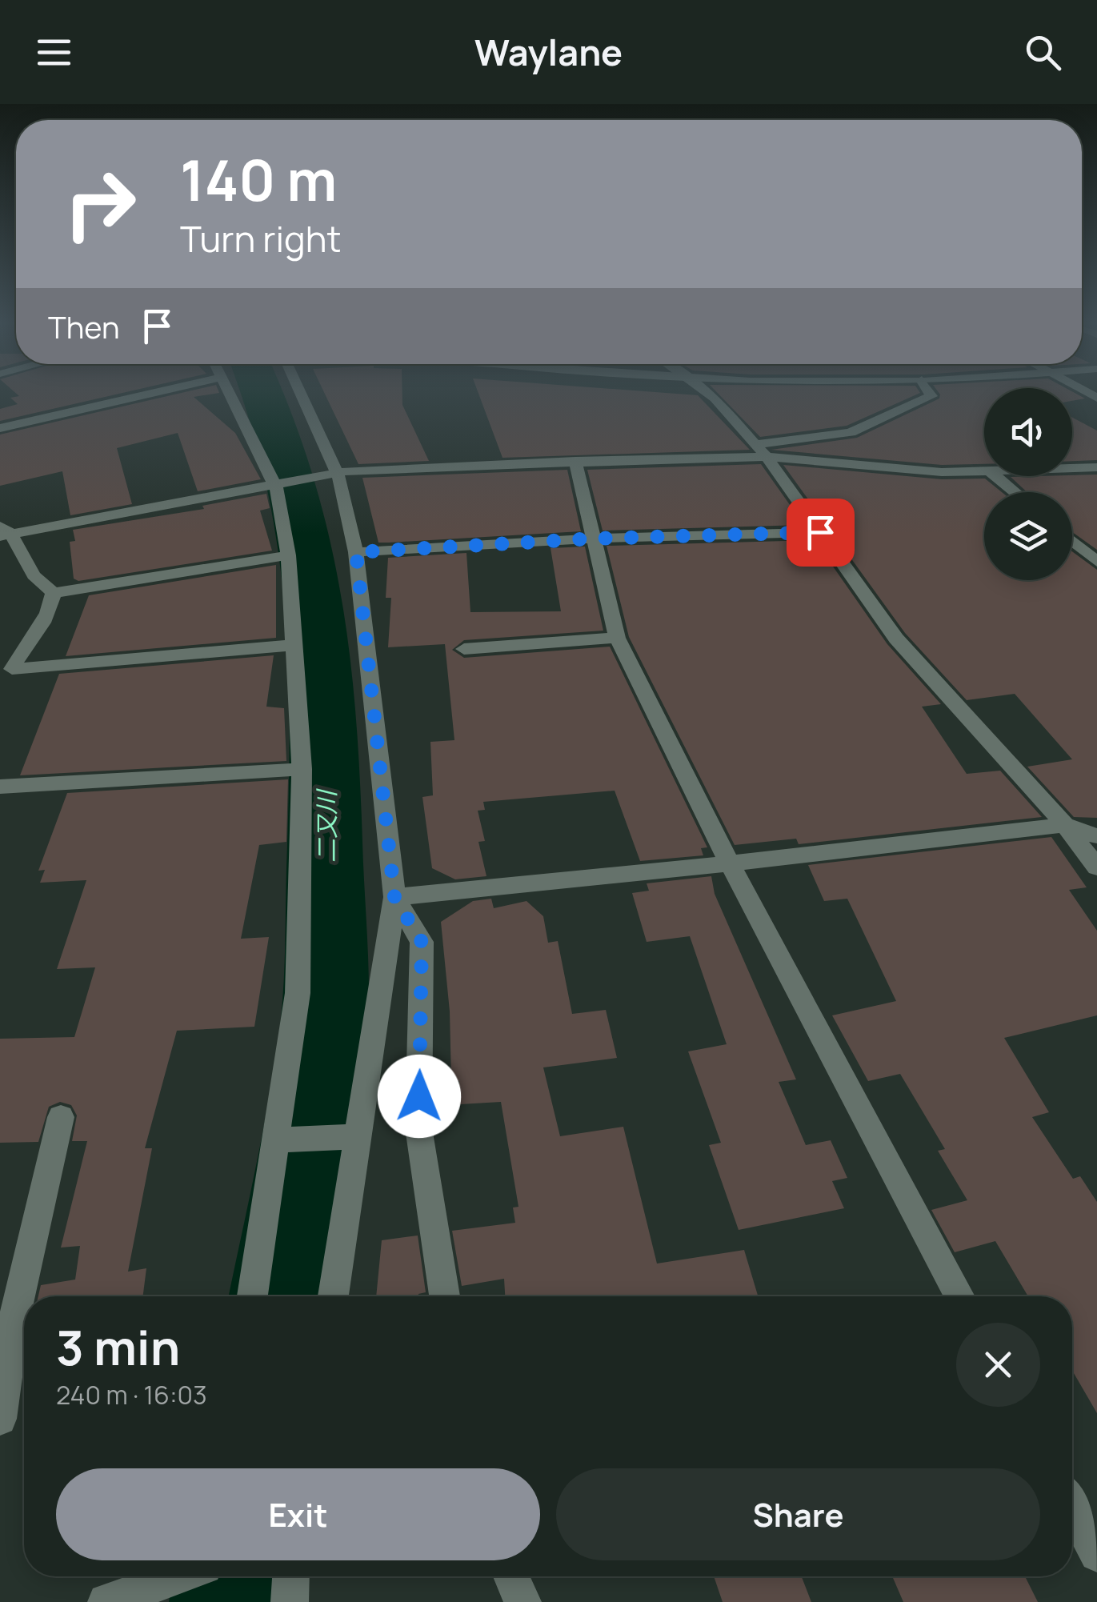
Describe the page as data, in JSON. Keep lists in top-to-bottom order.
{
  "water": ["二又川"],
  "page": {
    "header": "Waylane",
    "turn": ["140 m", "Turn right"],
    "then": "Then",
    "heading": ["3 min", "240 m · 16:03"],
    "buttons": ["Exit", "Share"]
  }
}
